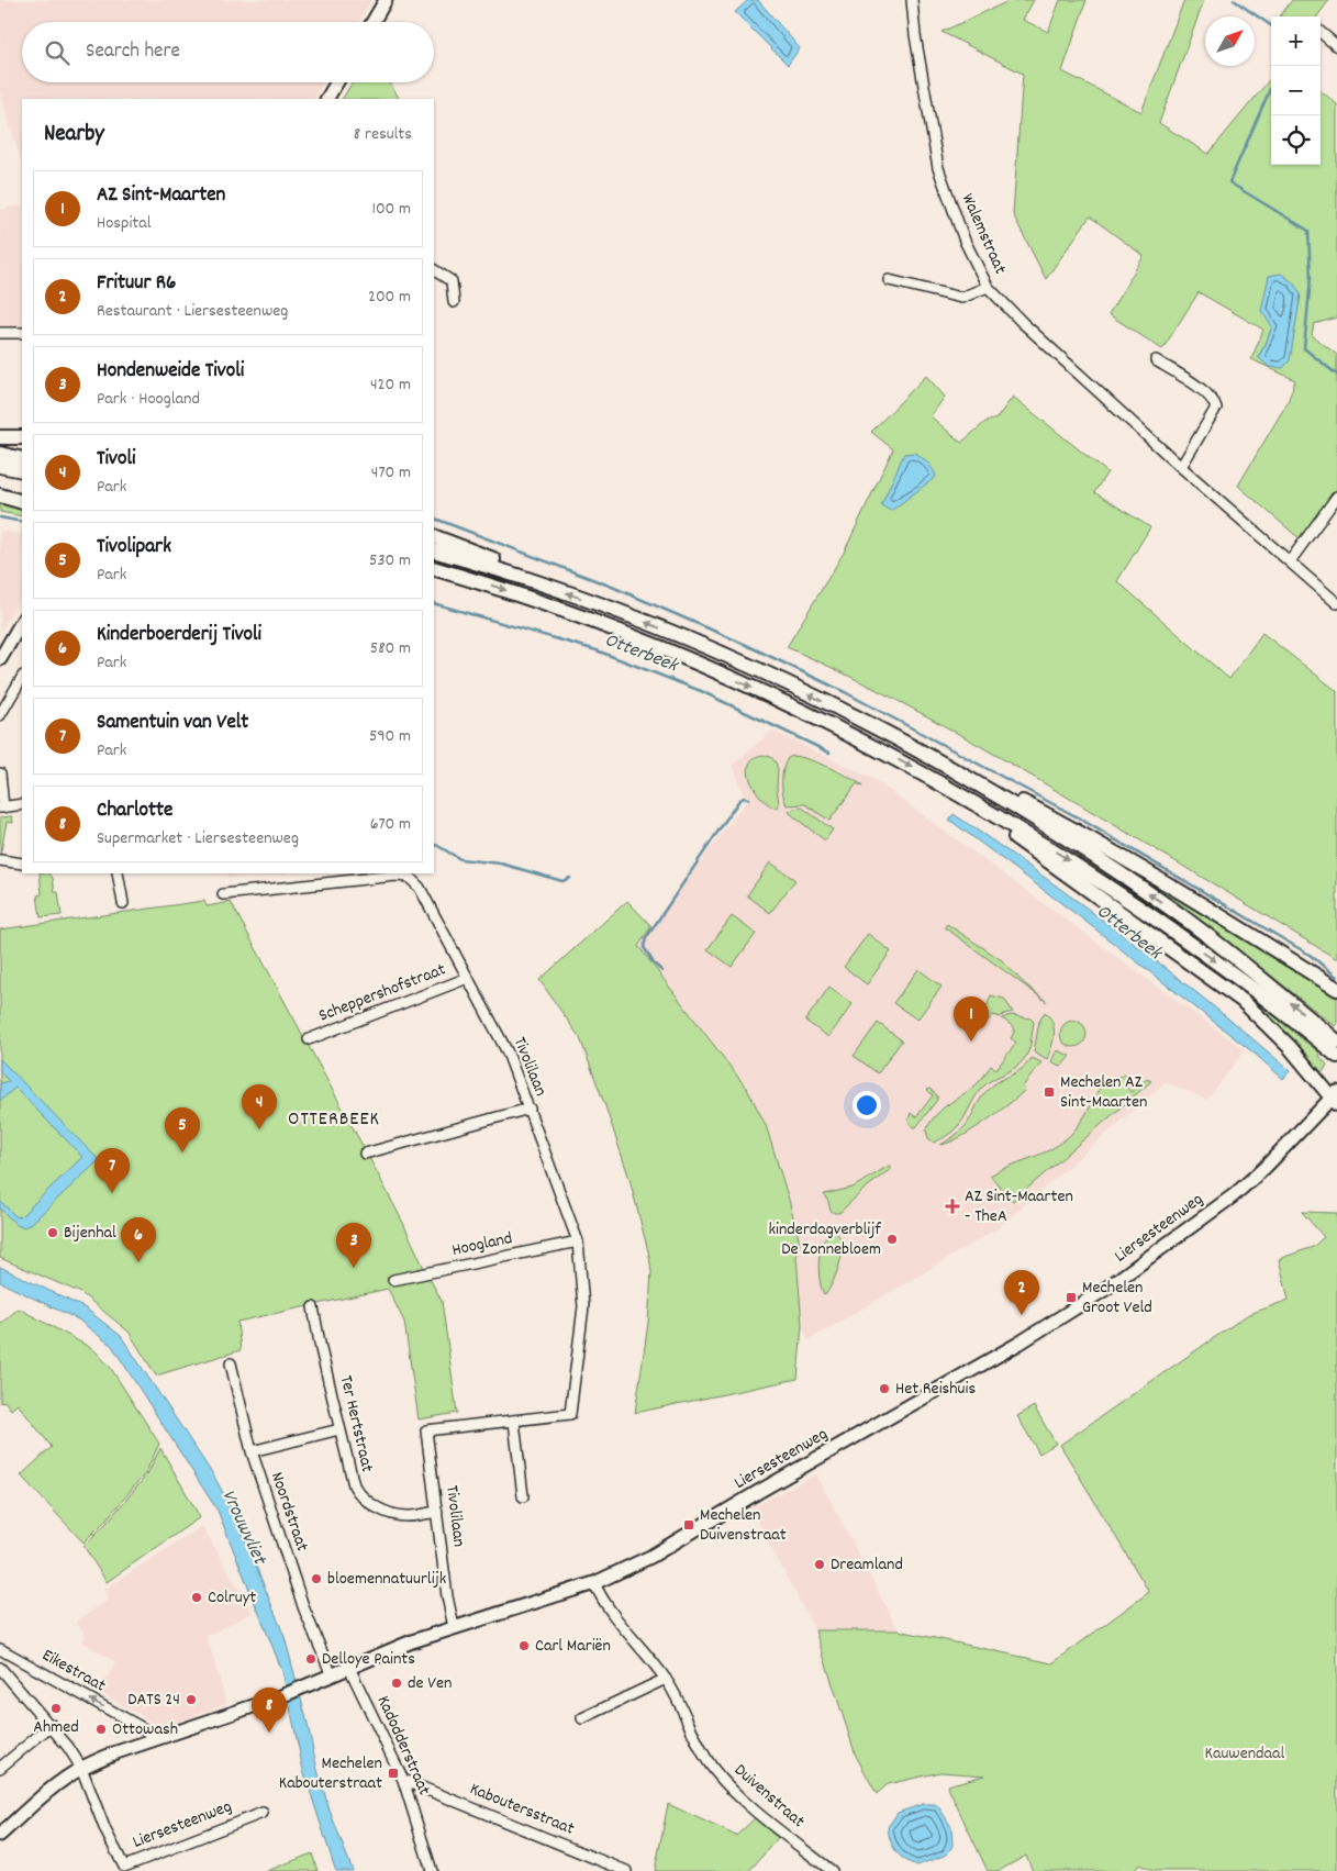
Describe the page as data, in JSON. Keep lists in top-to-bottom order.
{
  "streets": {
    "main road": ["Liersesteenweg"],
    "street": [
      "Walemstraat",
      "Scheppershofstraat",
      "Tivolilaan",
      "Hoogland",
      "Ter Hertstraat",
      "Noordstraat",
      "Eikestraat",
      "Kadodderstraat",
      "Duivenstraat",
      "Kaboutersstraat"
    ]
  },
  "crossings": [
    ["Scheppershofstraat", "Tivolilaan"],
    ["Tivolilaan", "Liersesteenweg"],
    ["Tivolilaan", "Hoogland"],
    ["Tivolilaan", "Ter Hertstraat"],
    ["Liersesteenweg", "Noordstraat"],
    ["Liersesteenweg", "Eikestraat"],
    ["Liersesteenweg", "Kadodderstraat"],
    ["Liersesteenweg", "Duivenstraat"],
    ["Ter Hertstraat", "Noordstraat"],
    ["Kadodderstraat", "Kaboutersstraat"]
  ],
  "districts": ["OTTERBEEK"],
  "water": ["Otterbeek", "Vrouwvliet"],
  "parks": ["Kauwendaal"],
  "places": {
    "transit": [
      "Mechelen AZ Sint-Maarten",
      "Mechelen Groot Veld",
      "Mechelen Duivenstraat",
      "Mechelen Kabouterstraat"
    ],
    "health": ["AZ Sint-Maarten - TheA"],
    "other": [
      "Bijenhal",
      "kinderdagverblijf De Zonnebloem",
      "Het Reishuis",
      "Dreamland",
      "bloemennatuurlijk",
      "Colruyt",
      "Carl Mariën",
      "Delloye Paints",
      "de Ven",
      "DATS 24",
      "Ahmed",
      "Ottowash"
    ]
  },
  "north": "top right",
  "page": {
    "map_buttons": ["+", "−"],
    "search": "Search here",
    "heading": ["Nearby", "8 results"],
    "list": [
      {
        "mark": "1",
        "name": "AZ Sint-Maarten",
        "note": "Hospital",
        "value": "100 m"
      },
      {
        "mark": "2",
        "name": "Frituur R6",
        "note": "Restaurant · Liersesteenweg",
        "value": "200 m"
      },
      {
        "mark": "3",
        "name": "Hondenweide Tivoli",
        "note": "Park · Hoogland",
        "value": "420 m"
      },
      {
        "mark": "4",
        "name": "Tivoli",
        "note": "Park",
        "value": "470 m"
      },
      {
        "mark": "5",
        "name": "Tivolipark",
        "note": "Park",
        "value": "530 m"
      },
      {
        "mark": "6",
        "name": "Kinderboerderij Tivoli",
        "note": "Park",
        "value": "580 m"
      },
      {
        "mark": "7",
        "name": "Samentuin van Velt",
        "note": "Park",
        "value": "590 m"
      },
      {
        "mark": "8",
        "name": "Charlotte",
        "note": "Supermarket · Liersesteenweg",
        "value": "670 m"
      }
    ],
    "pins": [
      "1",
      "4",
      "5",
      "7",
      "6",
      "3",
      "2",
      "8"
    ]
  }
}
